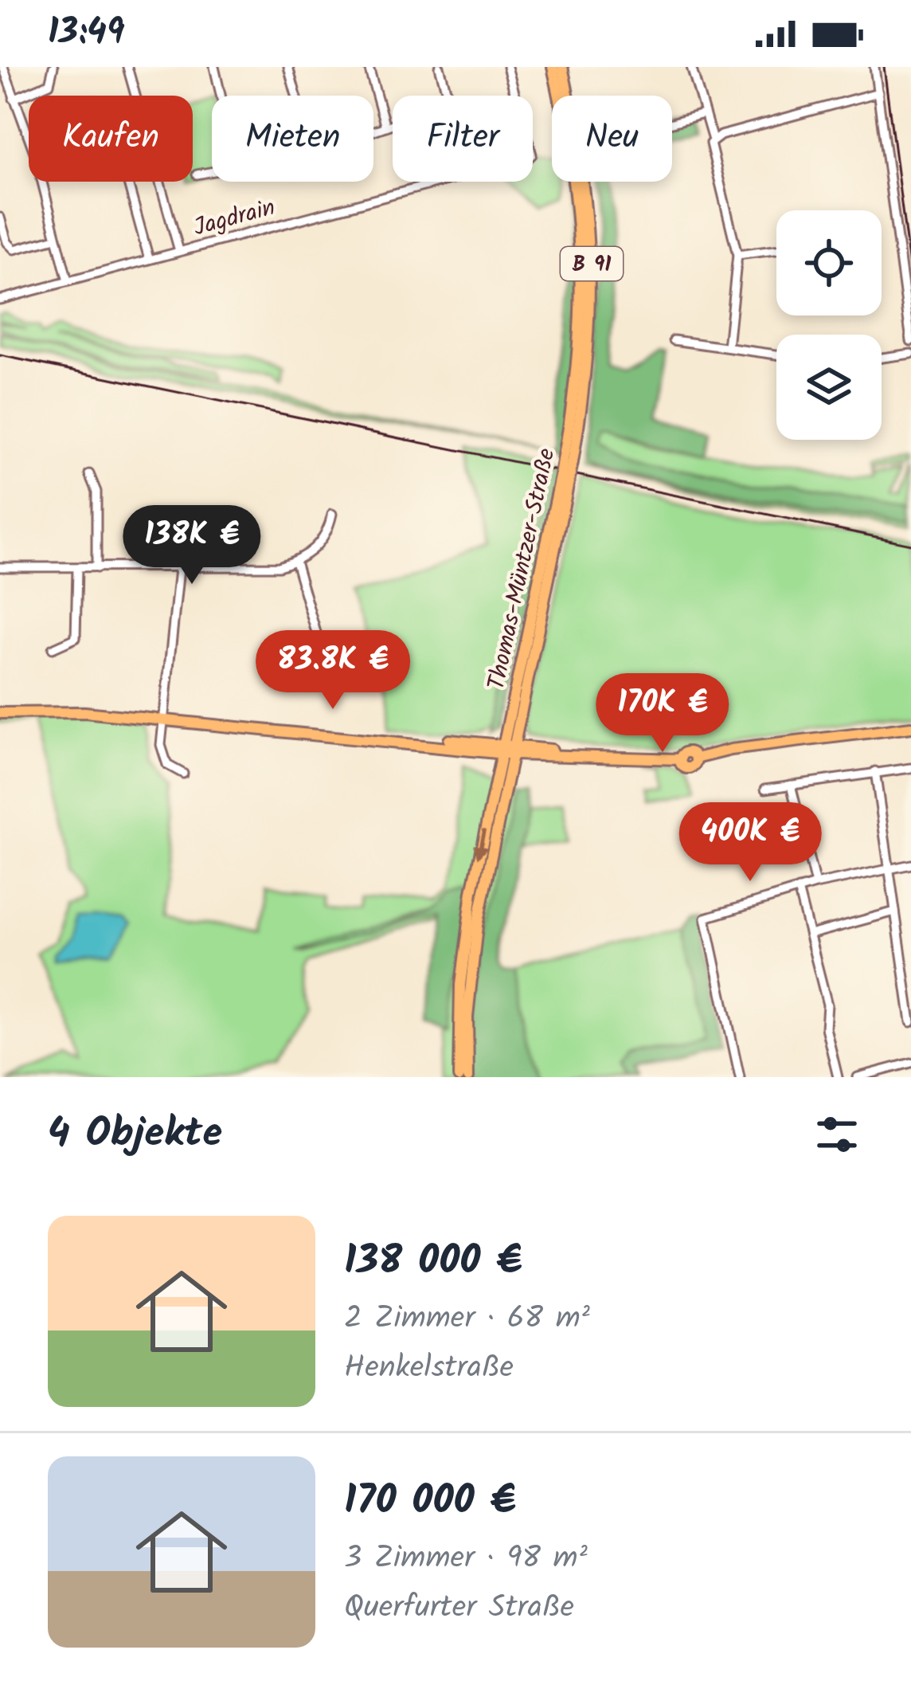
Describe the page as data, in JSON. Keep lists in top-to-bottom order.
{
  "streets": {
    "main road": ["B 91", "Thomas-Müntzer-Straße"],
    "street": ["Jagdrain"]
  },
  "page": {
    "status": "13:49",
    "chip": [
      "Kaufen",
      "Mieten",
      "Filter",
      "Neu"
    ],
    "price": [
      "138K €",
      "83.8K €",
      "170K €",
      "400K €"
    ],
    "heading": "4 Objekte",
    "list": [
      {
        "name": "138 000 €",
        "note": "2 Zimmer · 68 m² · Henkelstraße"
      },
      {
        "name": "170 000 €",
        "note": "3 Zimmer · 98 m² · Querfurter Straße"
      }
    ]
  }
}
